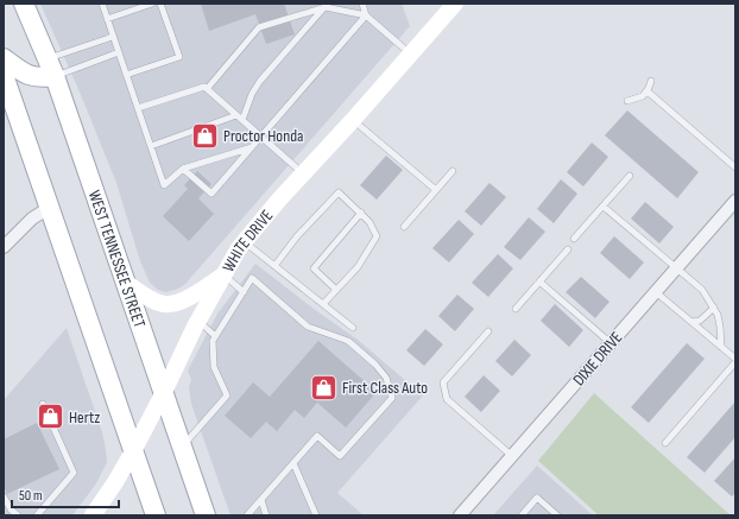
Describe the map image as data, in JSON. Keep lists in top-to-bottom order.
{
  "streets": {
    "main road": ["WEST TENNESSEE STREET"],
    "street": ["WHITE DRIVE", "DIXIE DRIVE"]
  },
  "crossings": [
    ["WHITE DRIVE", "WEST TENNESSEE STREET"]
  ],
  "places": {
    "shop": ["Proctor Honda", "First Class Auto", "Hertz"]
  },
  "scale_bar": "50 m"
}
